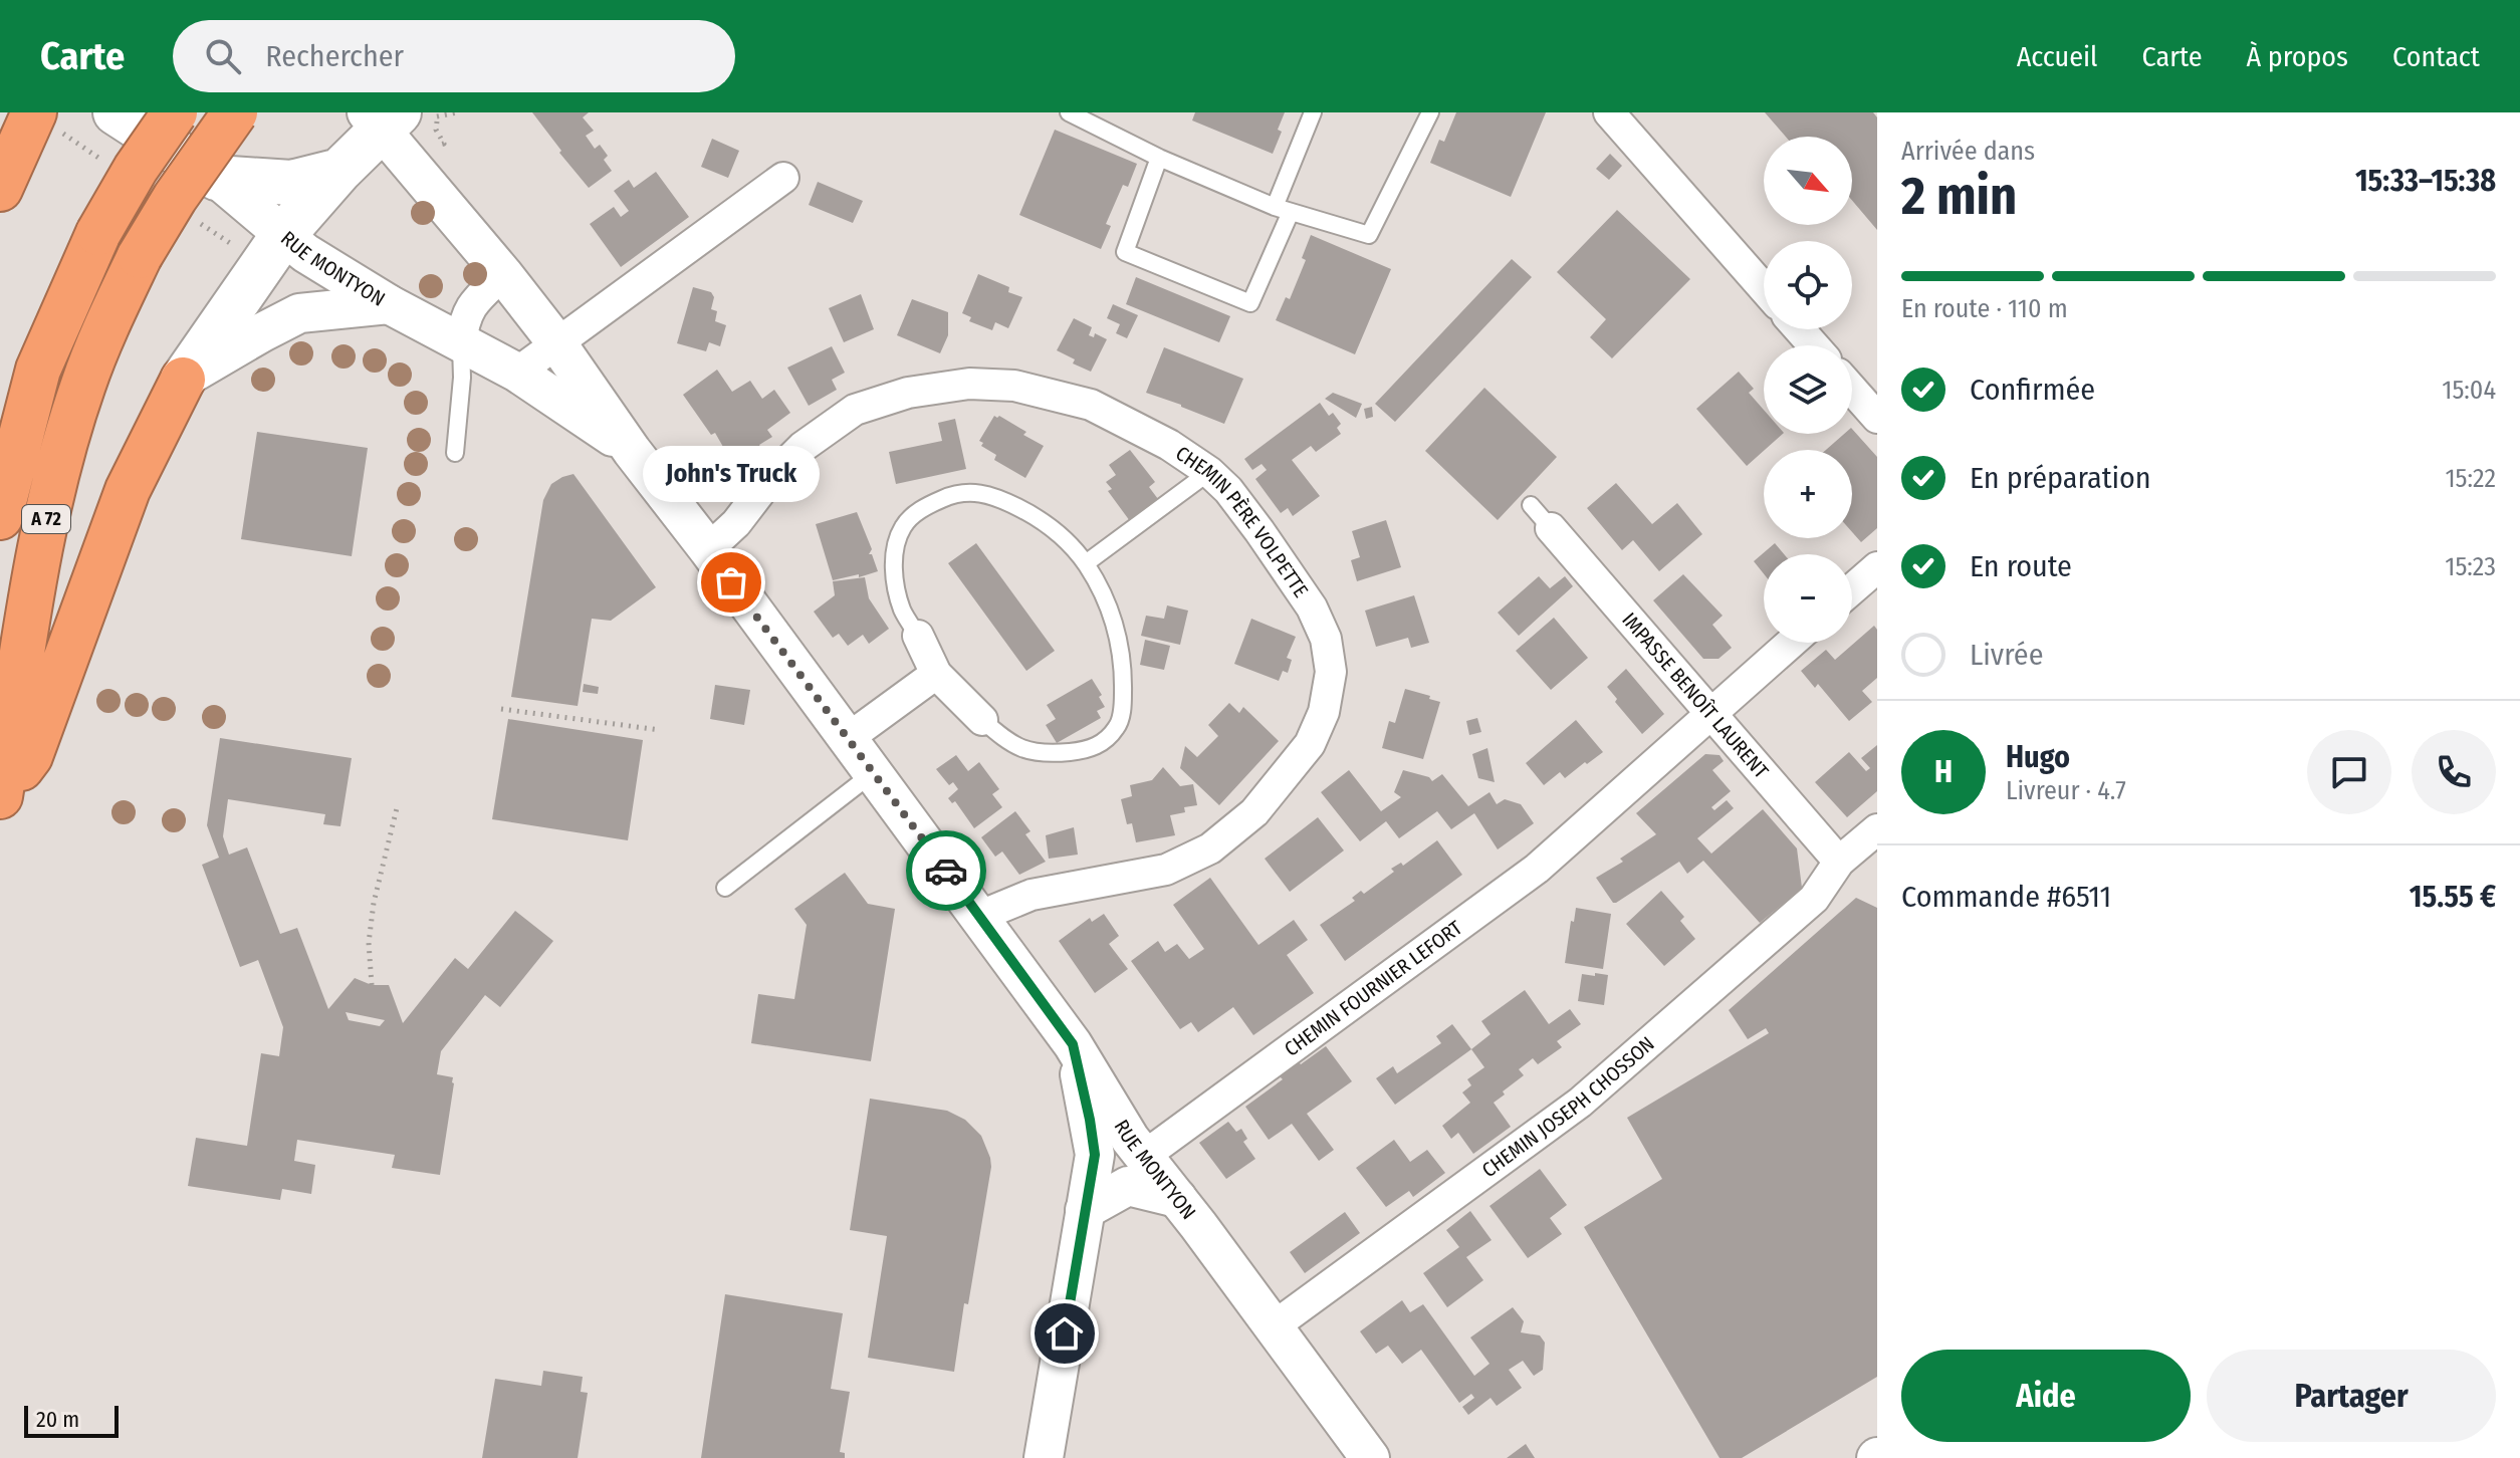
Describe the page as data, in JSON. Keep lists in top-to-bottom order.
{
  "streets": {
    "highway": ["A 72"],
    "street": [
      "RUE MONTYON",
      "CHEMIN PÈRE VOLPETTE",
      "IMPASSE BENOÎT LAURENT",
      "CHEMIN FOURNIER LEFORT",
      "CHEMIN JOSEPH CHOSSON"
    ]
  },
  "crossings": [
    ["RUE MONTYON", "CHEMIN PÈRE VOLPETTE"],
    ["RUE MONTYON", "CHEMIN FOURNIER LEFORT"],
    ["RUE MONTYON", "CHEMIN JOSEPH CHOSSON"],
    ["IMPASSE BENOÎT LAURENT", "CHEMIN FOURNIER LEFORT"],
    ["IMPASSE BENOÎT LAURENT", "CHEMIN JOSEPH CHOSSON"]
  ],
  "places": ["John's Truck"],
  "scale_bar": "20 m",
  "north": "bottom right",
  "page": {
    "header": "Carte",
    "search": "Rechercher",
    "nav": [
      "Accueil",
      "Carte",
      "À propos",
      "Contact"
    ],
    "heading": ["2 min", "Arrivée dans", "15:33–15:38"],
    "panel": [
      "Hugo",
      "Livreur · 4.7",
      "Commande #6511",
      "15.55 €"
    ],
    "map_buttons": ["+", "−"],
    "bar": "En route · 110 m",
    "list": [
      ["Confirmée", "15:04"],
      ["En préparation", "15:22"],
      ["En route", "15:23"],
      "Livrée"
    ],
    "bubble": "John's Truck",
    "round": "H",
    "buttons": ["Aide", "Partager"],
    "scale": "20 m"
  }
}
